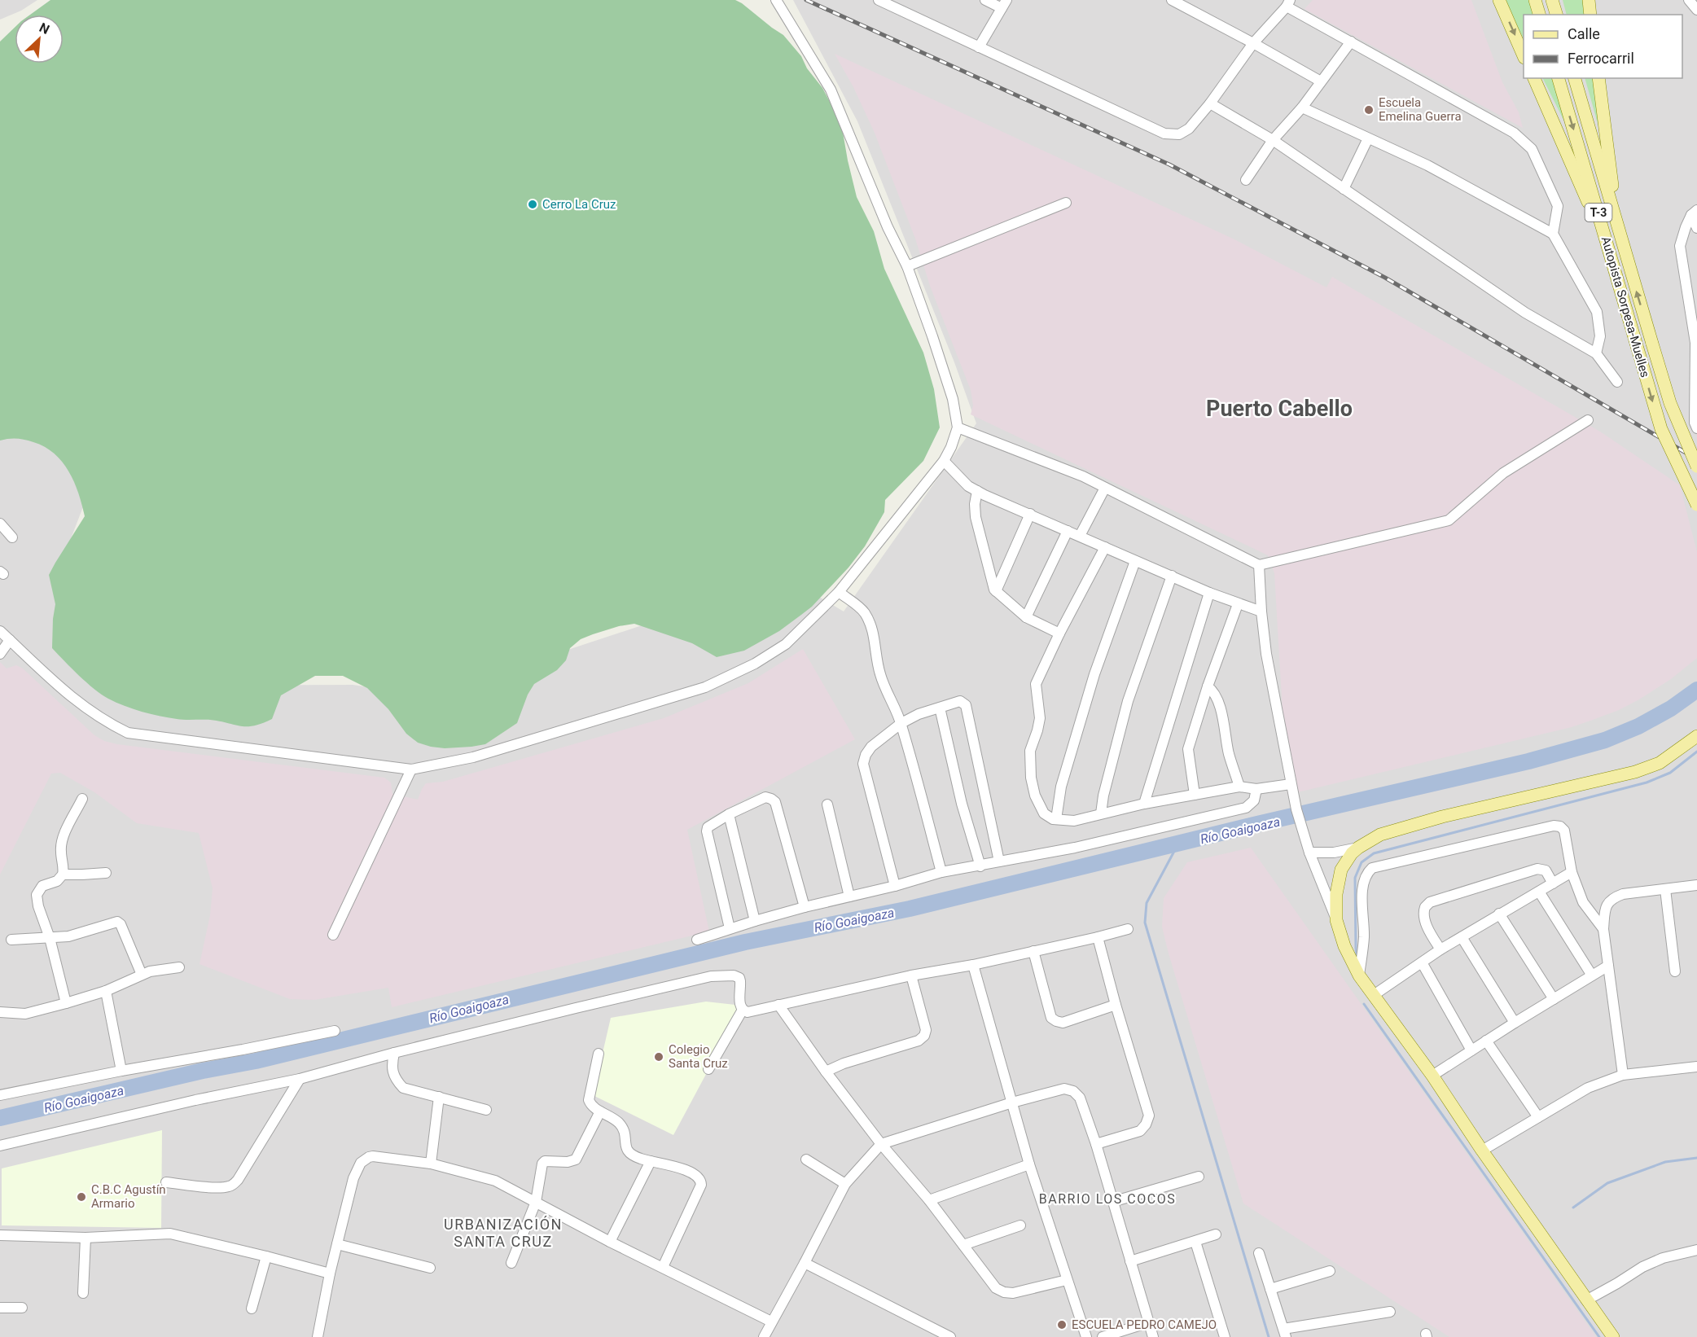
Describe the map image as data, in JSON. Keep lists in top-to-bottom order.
{
  "streets": {
    "main road": ["T-3", "Autopista Sorpesa-Muelles"]
  },
  "districts": ["Puerto Cabello", "BARRIO LOS COCOS", "URBANIZACIÓN SANTA CRUZ"],
  "water": ["Río Goaigoaza"],
  "places": [
    "Escuela Emelina Guerra",
    "Cerro La Cruz",
    "Colegio Santa Cruz",
    "C.B.C Agustín Armario",
    "ESCUELA PEDRO CAMEJO"
  ],
  "legend": ["Calle", "Ferrocarril"],
  "north": "top right"
}
